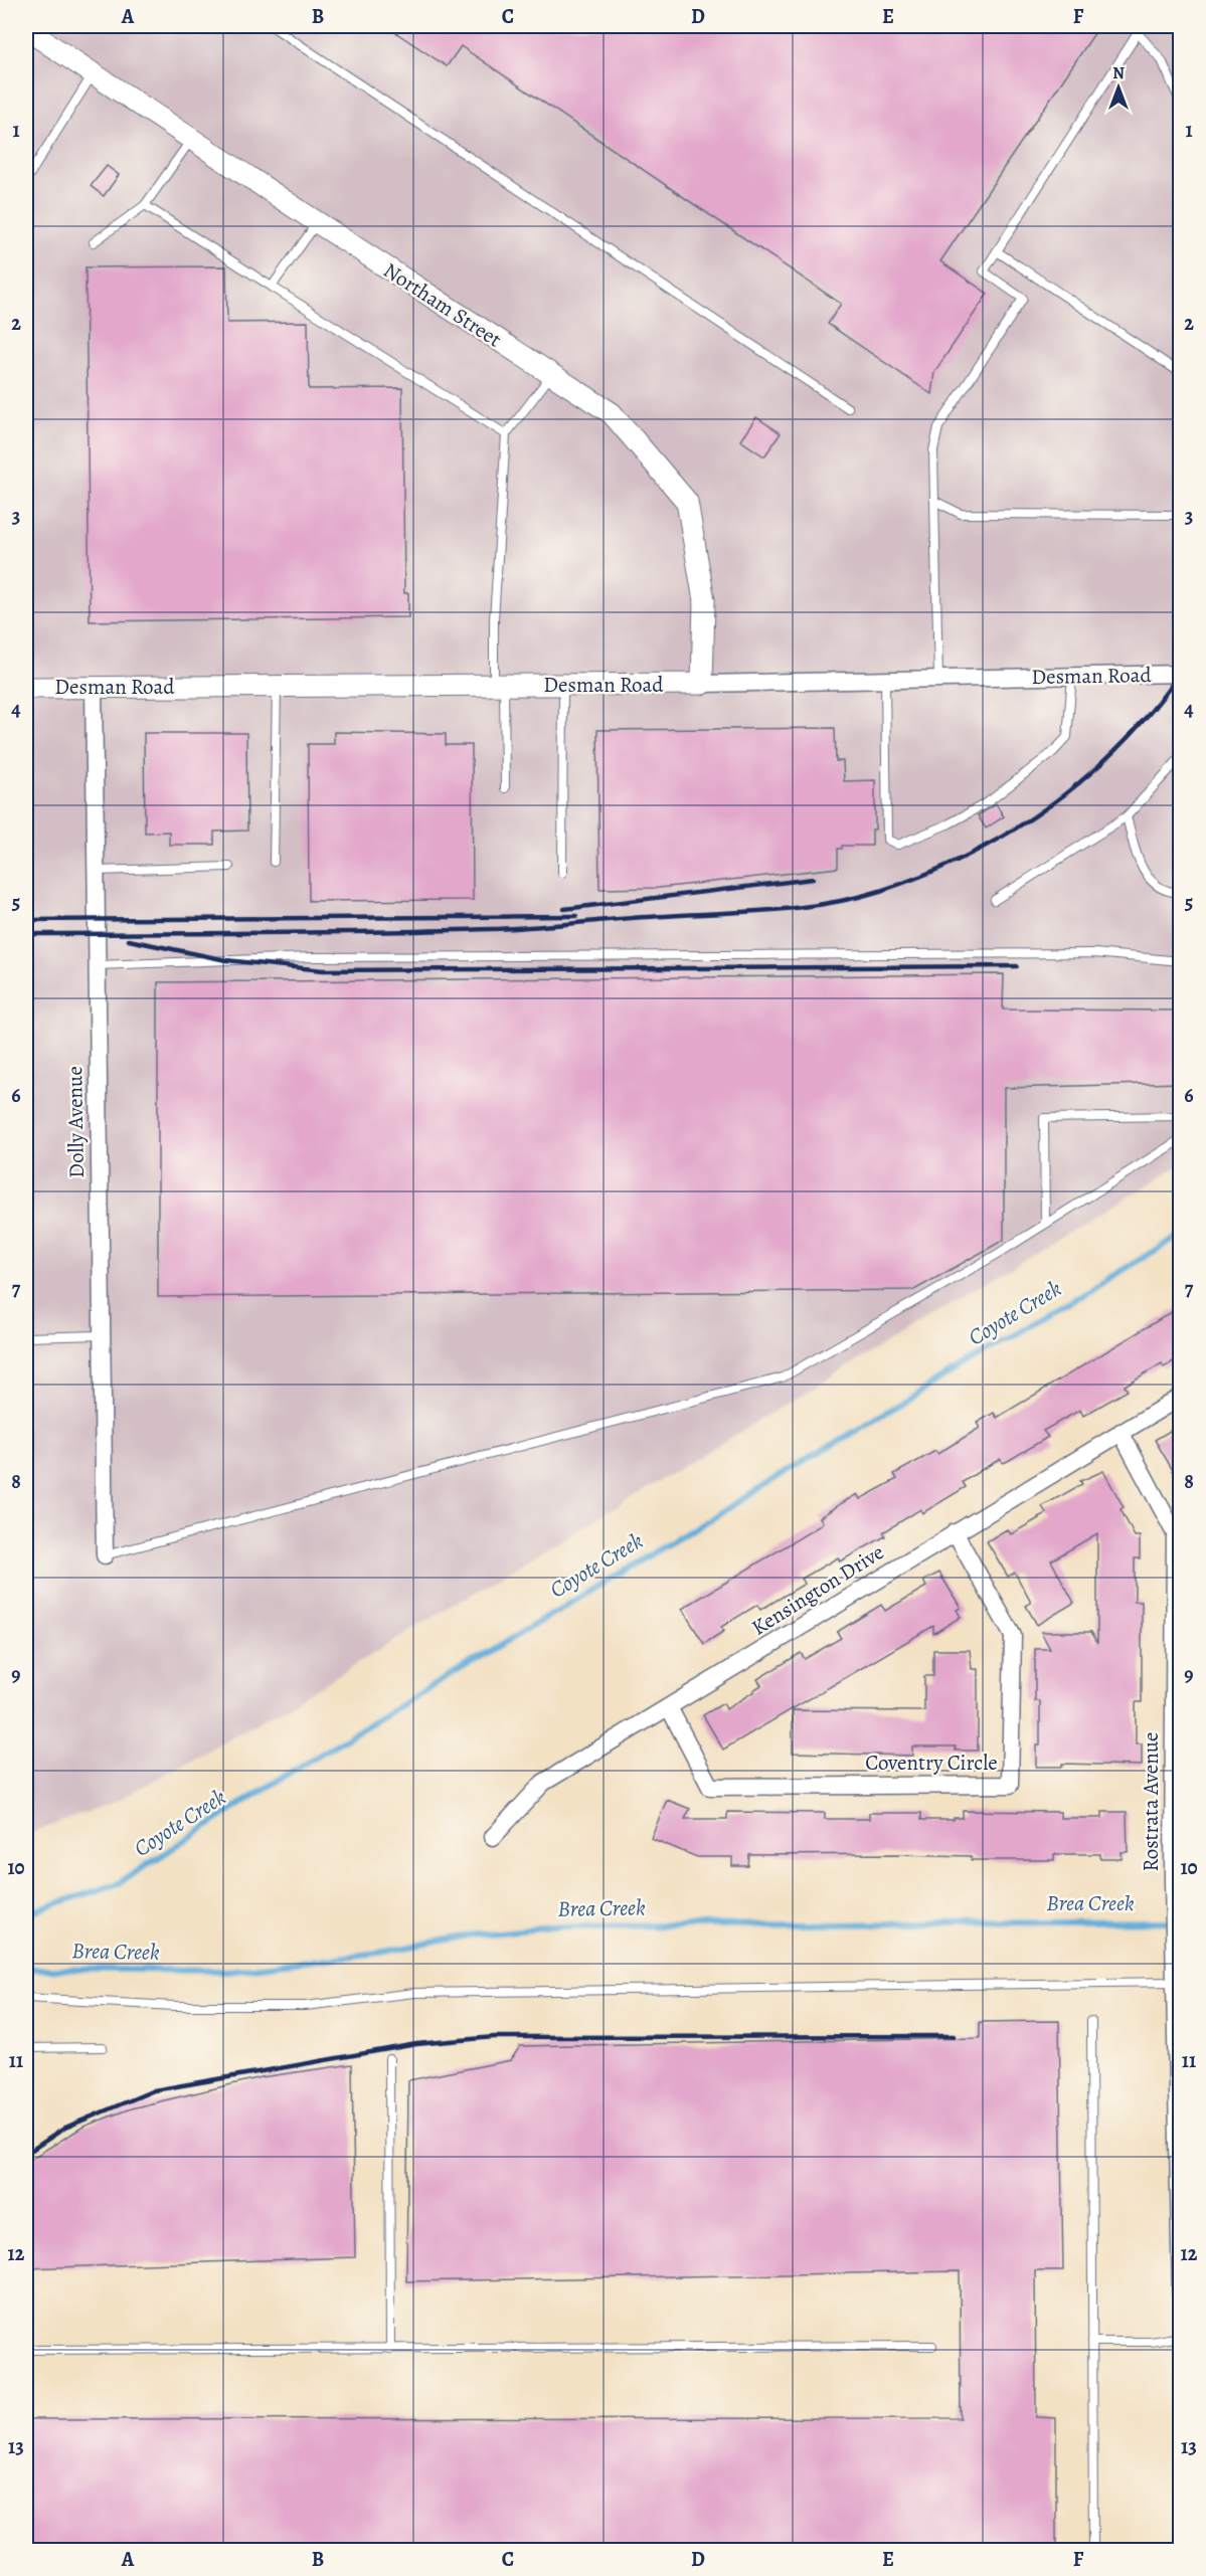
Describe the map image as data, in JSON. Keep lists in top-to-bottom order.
{
  "streets": {
    "street": [
      "Northam Street",
      "Desman Road",
      "Dolly Avenue",
      "Kensington Drive",
      "Coventry Circle",
      "Rostrata Avenue"
    ]
  },
  "crossings": [
    ["Northam Street", "Desman Road"],
    ["Desman Road", "Dolly Avenue"],
    ["Kensington Drive", "Coventry Circle"],
    ["Kensington Drive", "Rostrata Avenue"]
  ],
  "water": ["Coyote Creek", "Brea Creek"],
  "north": "top",
  "grid": {
    "columns": [
      "A",
      "B",
      "C",
      "D",
      "E",
      "F"
    ],
    "rows": [
      "1",
      "2",
      "3",
      "4",
      "5",
      "6",
      "7",
      "8",
      "9",
      "10",
      "11",
      "12",
      "13"
    ]
  }
}
